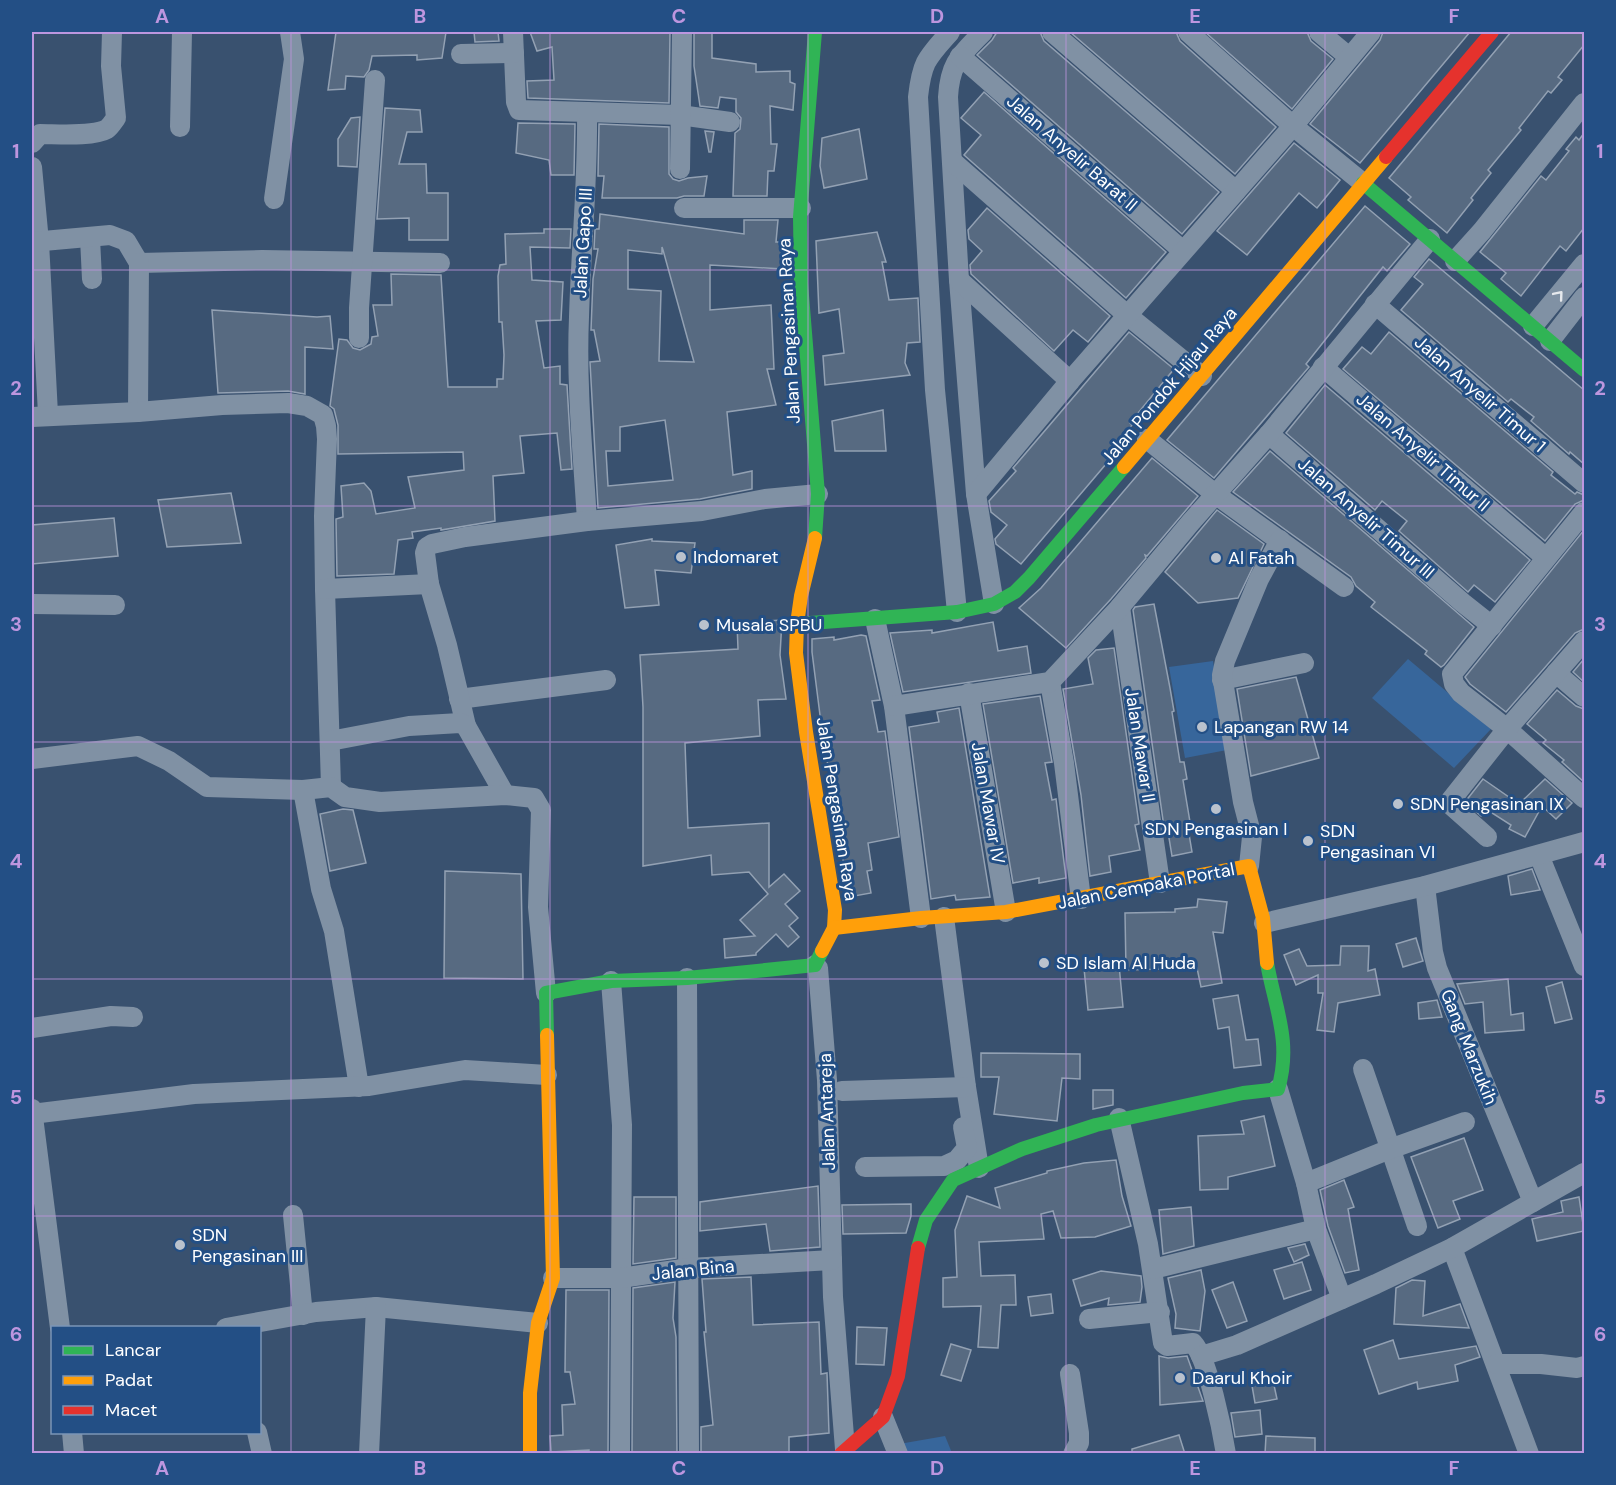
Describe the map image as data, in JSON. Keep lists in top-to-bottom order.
{
  "streets": {
    "street": [
      "Jalan Anyelir Barat II",
      "Jalan Gapo III",
      "Jalan Pengasinan Raya",
      "Jalan Pondok Hijau Raya",
      "Jalan Anyelir Timur 1",
      "Jalan Anyelir Timur II",
      "Jalan Anyelir Timur III",
      "Jalan Mawar II",
      "Jalan Mawar IV",
      "Jalan Cempaka Portal",
      "Gang Marzukih",
      "Jalan Antareja",
      "Jalan Bina"
    ]
  },
  "crossings": [
    ["Jalan Pengasinan Raya", "Jalan Pondok Hijau Raya"],
    ["Jalan Pengasinan Raya", "Jalan Cempaka Portal"],
    ["Jalan Pengasinan Raya", "Jalan Antareja"],
    ["Jalan Mawar II", "Jalan Cempaka Portal"],
    ["Jalan Mawar IV", "Jalan Cempaka Portal"],
    ["Jalan Antareja", "Jalan Bina"]
  ],
  "places": [
    "Indomaret",
    "Al Fatah",
    "Musala SPBU",
    "Lapangan RW 14",
    "SDN Pengasinan IX",
    "SDN Pengasinan I",
    "SDN Pengasinan VI",
    "SD Islam Al Huda",
    "SDN Pengasinan III",
    "Daarul Khoir"
  ],
  "legend": ["Lancar", "Padat", "Macet"],
  "grid": {
    "columns": [
      "A",
      "B",
      "C",
      "D",
      "E",
      "F"
    ],
    "rows": [
      "1",
      "2",
      "3",
      "4",
      "5",
      "6"
    ]
  }
}
